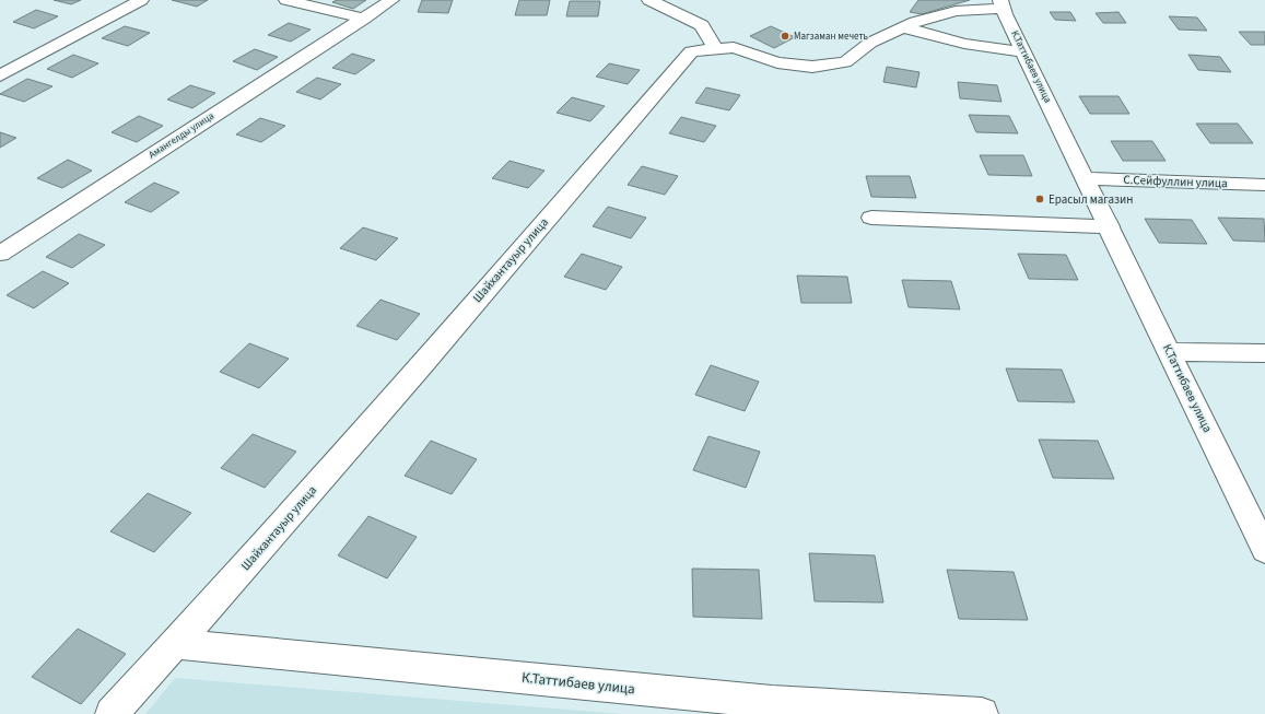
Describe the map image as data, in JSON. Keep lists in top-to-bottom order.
{
  "streets": {
    "street": [
      "К.Таттибаев улица",
      "Амангелды улица",
      "С.Сейфуллин улица",
      "Шайхантауыр улица"
    ]
  },
  "crossings": [
    ["К.Таттибаев улица", "С.Сейфуллин улица"],
    ["К.Таттибаев улица", "Шайхантауыр улица"]
  ],
  "places": ["Магзаман мечеть", "Ерасыл магазин"]
}
